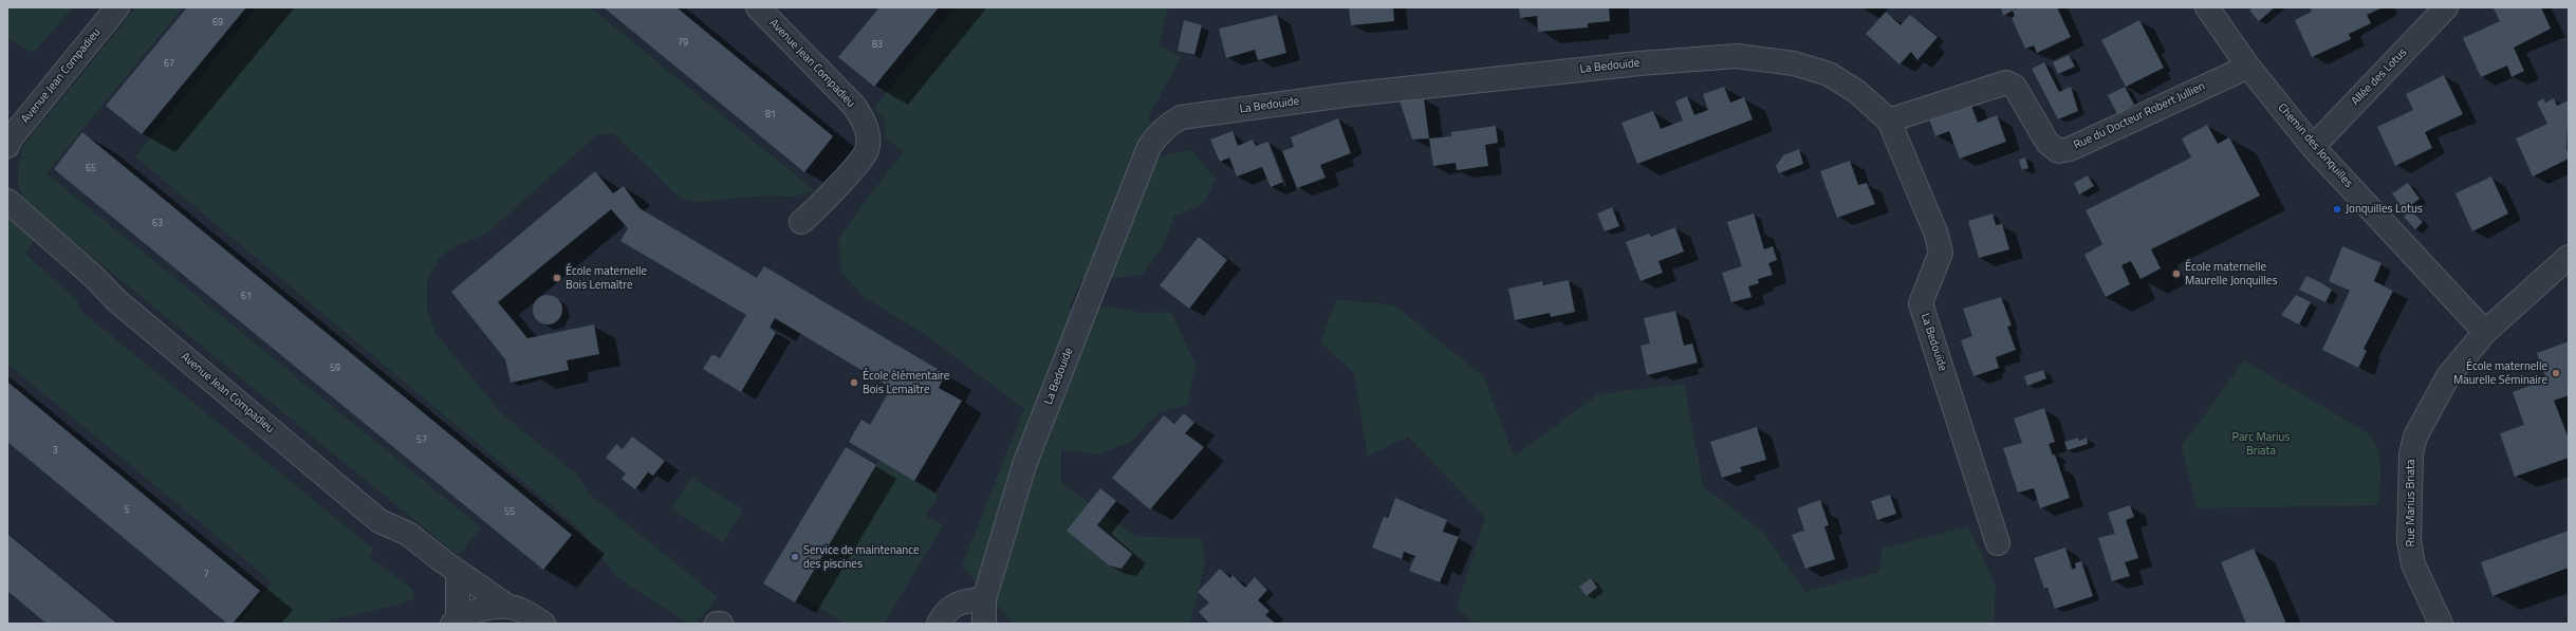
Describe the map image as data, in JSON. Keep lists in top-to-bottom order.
{
  "streets": {
    "street": [
      "Avenue Jean Compadieu",
      "La Bedouïde",
      "Allée des Lotus",
      "Rue du Docteur Robert Jullien",
      "Chemin des Jonquilles",
      "Rue Marius Briata"
    ]
  },
  "crossings": [
    ["La Bedouïde", "Rue du Docteur Robert Jullien"],
    ["Allée des Lotus", "Chemin des Jonquilles"],
    ["Rue du Docteur Robert Jullien", "Chemin des Jonquilles"],
    ["Chemin des Jonquilles", "Rue Marius Briata"]
  ],
  "parks": ["Parc Marius Briata"],
  "places": [
    "Jonquilles Lotus",
    "École maternelle Maurelle Jonquilles",
    "École maternelle Bois Lemaître",
    "École maternelle Maurelle Séminaire",
    "École élémentaire Bois Lemaître",
    "Service de maintenance des piscines"
  ],
  "house_numbers": [
    "69",
    "79",
    "83",
    "67",
    "81",
    "65",
    "63",
    "61",
    "59",
    "57",
    "3",
    "5",
    "55",
    "7"
  ]
}
